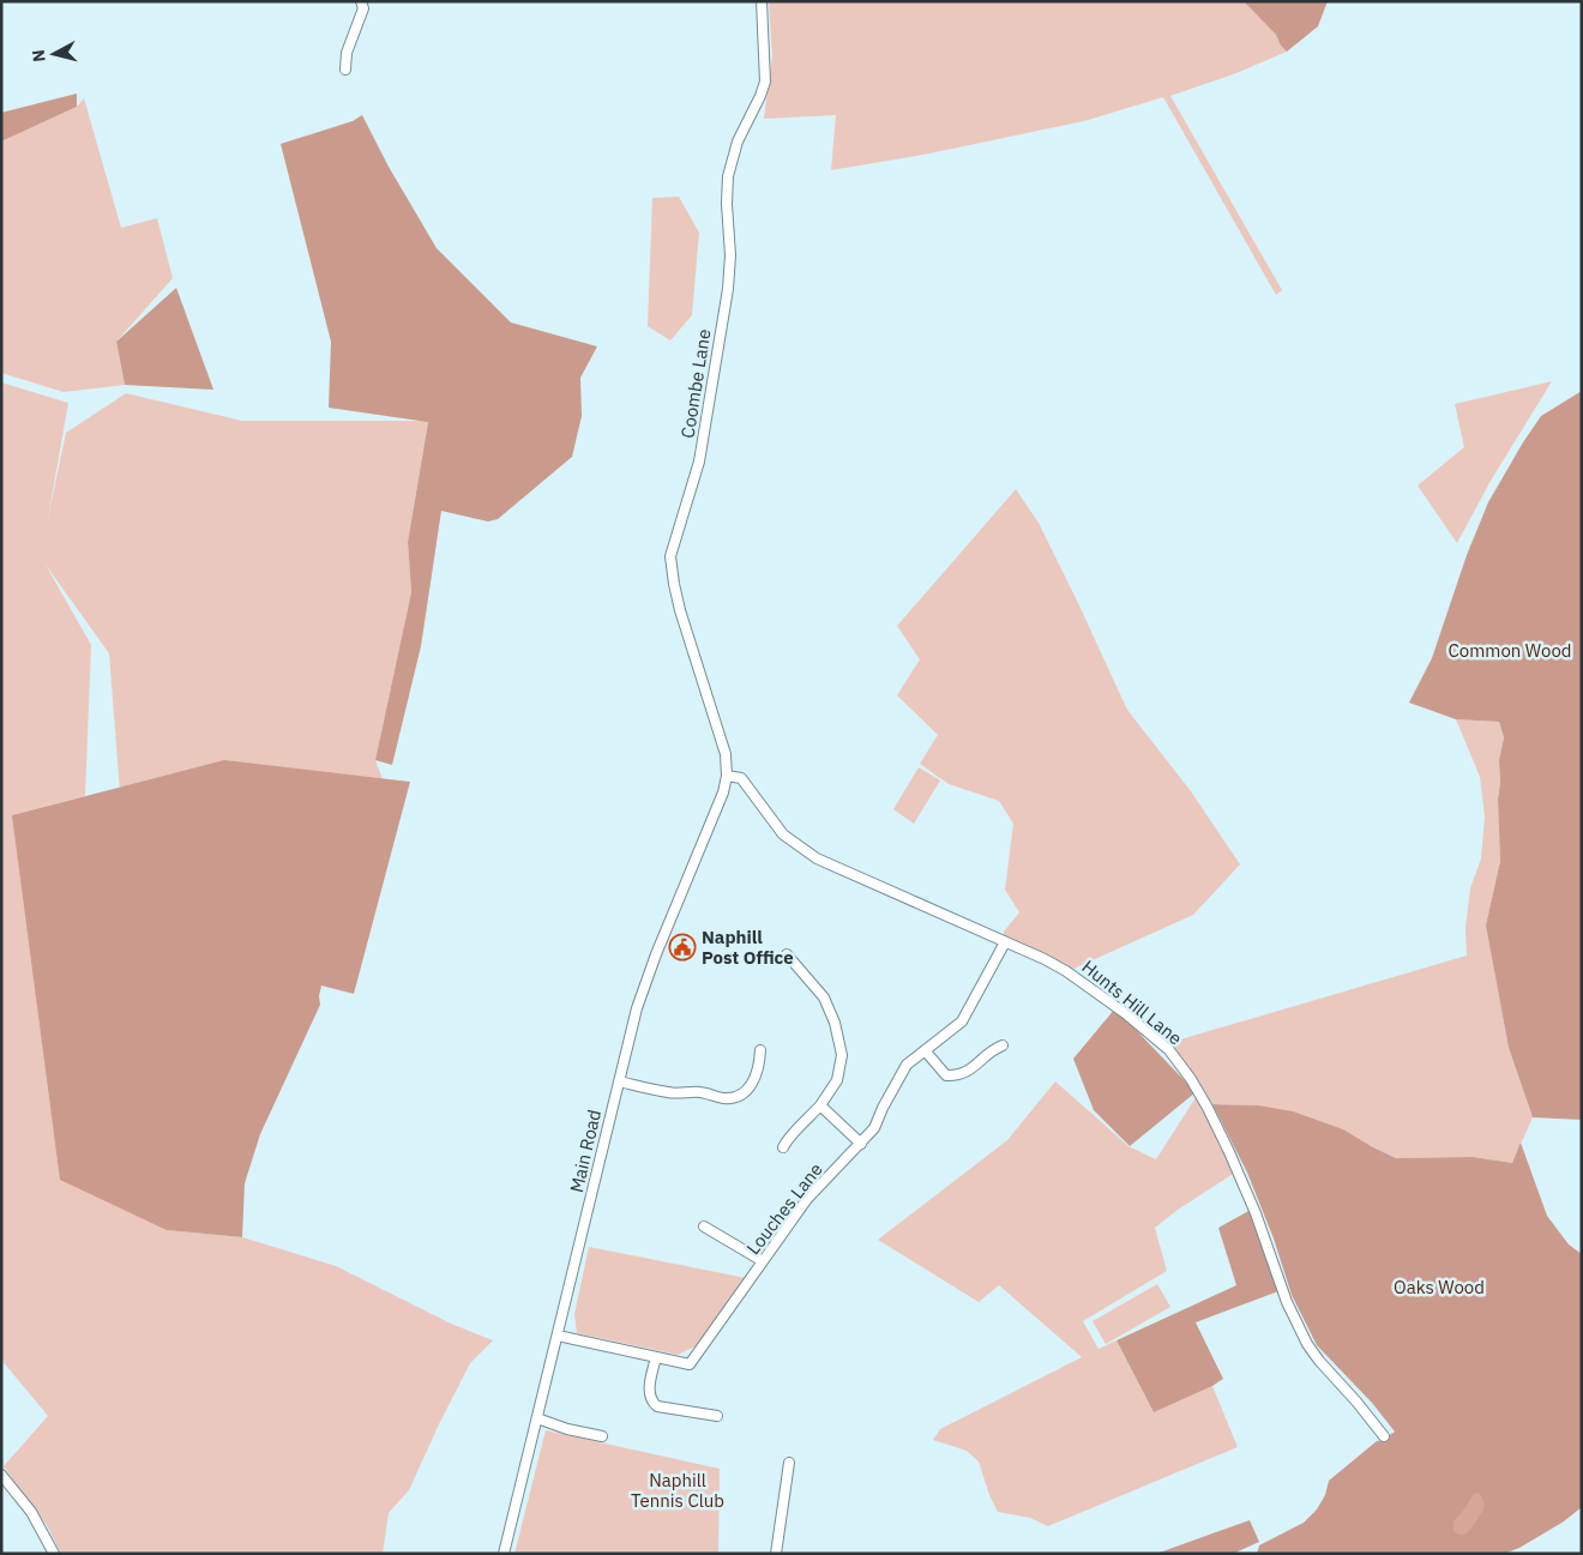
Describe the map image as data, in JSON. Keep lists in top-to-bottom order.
{
  "streets": {
    "street": [
      "Coombe Lane",
      "Hunts Hill Lane",
      "Main Road",
      "Louches Lane"
    ]
  },
  "crossings": [
    ["Coombe Lane", "Hunts Hill Lane"],
    ["Coombe Lane", "Main Road"],
    ["Hunts Hill Lane", "Main Road"],
    ["Hunts Hill Lane", "Louches Lane"],
    ["Main Road", "Louches Lane"]
  ],
  "parks": ["Common Wood", "Oaks Wood", "Naphill Tennis Club"],
  "places": {
    "public building": ["Naphill Post Office"]
  },
  "north": "left"
}
